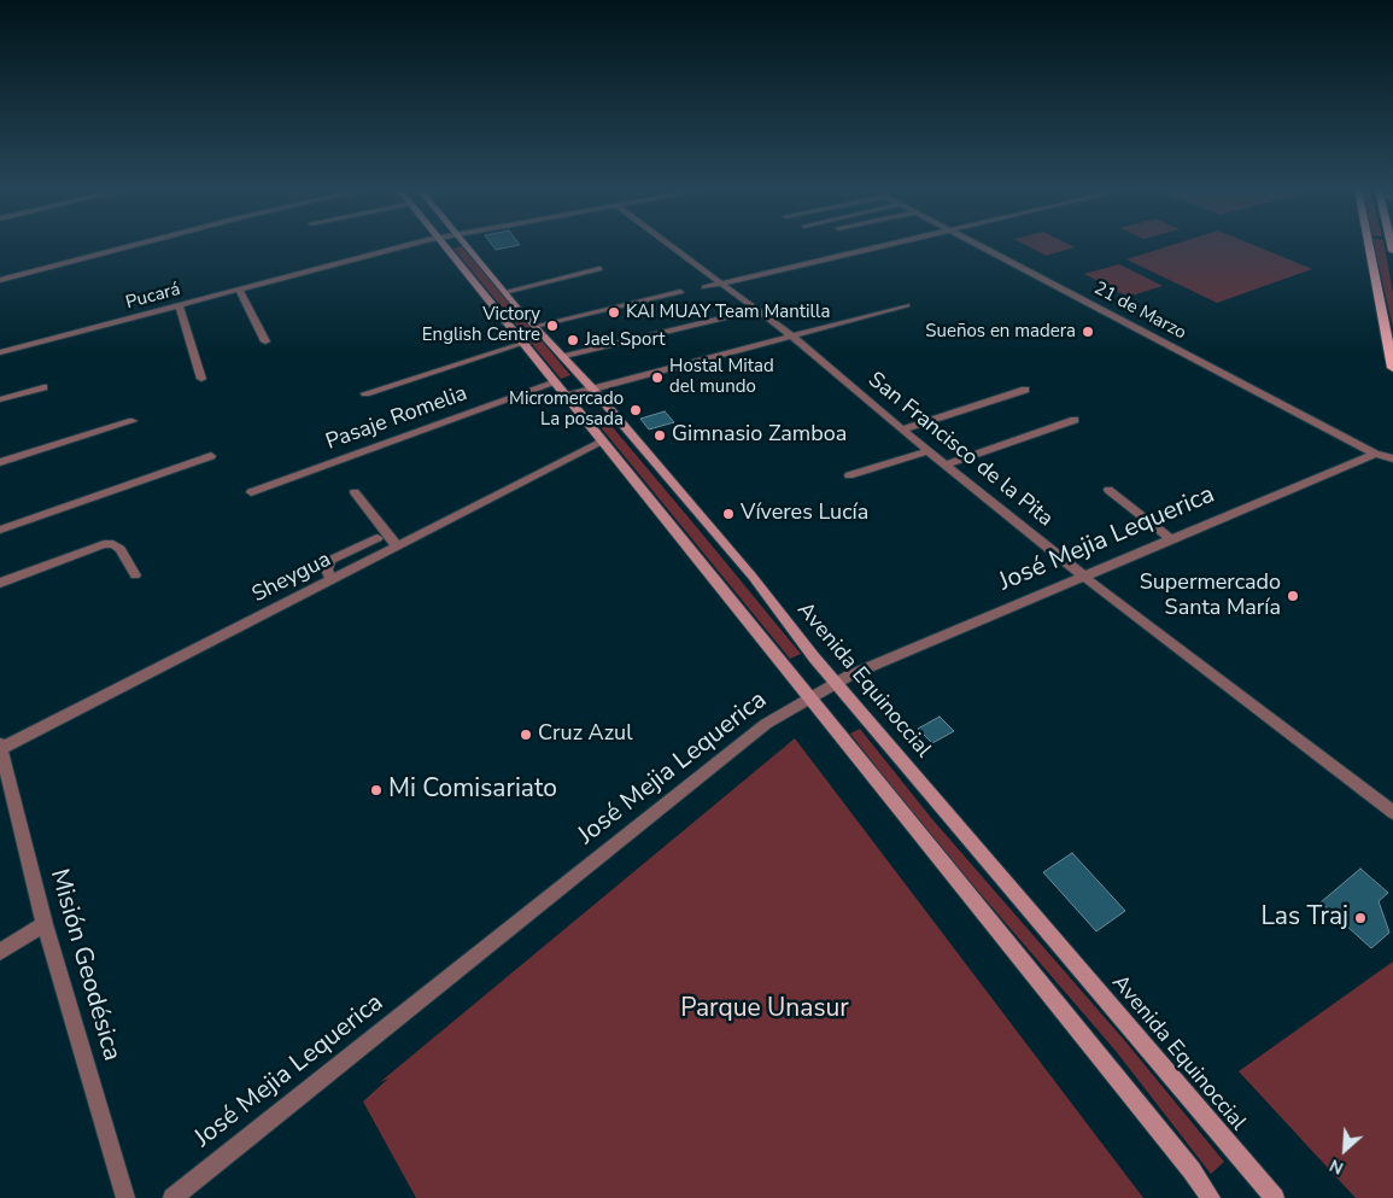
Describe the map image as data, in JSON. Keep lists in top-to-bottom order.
{
  "streets": {
    "main road": ["Avenida Equinoccial"],
    "street": [
      "Pucará",
      "21 de Marzo",
      "Pasaje Romelia",
      "San Francisco de la Pita",
      "José Mejia Lequerica",
      "Sheygua",
      "Misión Geodésica"
    ]
  },
  "crossings": [
    ["21 de Marzo", "José Mejia Lequerica"],
    ["San Francisco de la Pita", "José Mejia Lequerica"],
    ["José Mejia Lequerica", "Avenida Equinoccial"],
    ["Sheygua", "Misión Geodésica"]
  ],
  "parks": ["Parque Unasur"],
  "places": [
    "KAI MUAY Team Mantilla",
    "Victory English Centre",
    "Sueños en madera",
    "Jael Sport",
    "Hostal Mitad del mundo",
    "Micromercado La posada",
    "Gimnasio Zamboa",
    "Víveres Lucía",
    "Supermercado Santa María",
    "Cruz Azul",
    "Mi Comisariato",
    "Las Traj"
  ],
  "north": "bottom left"
}
